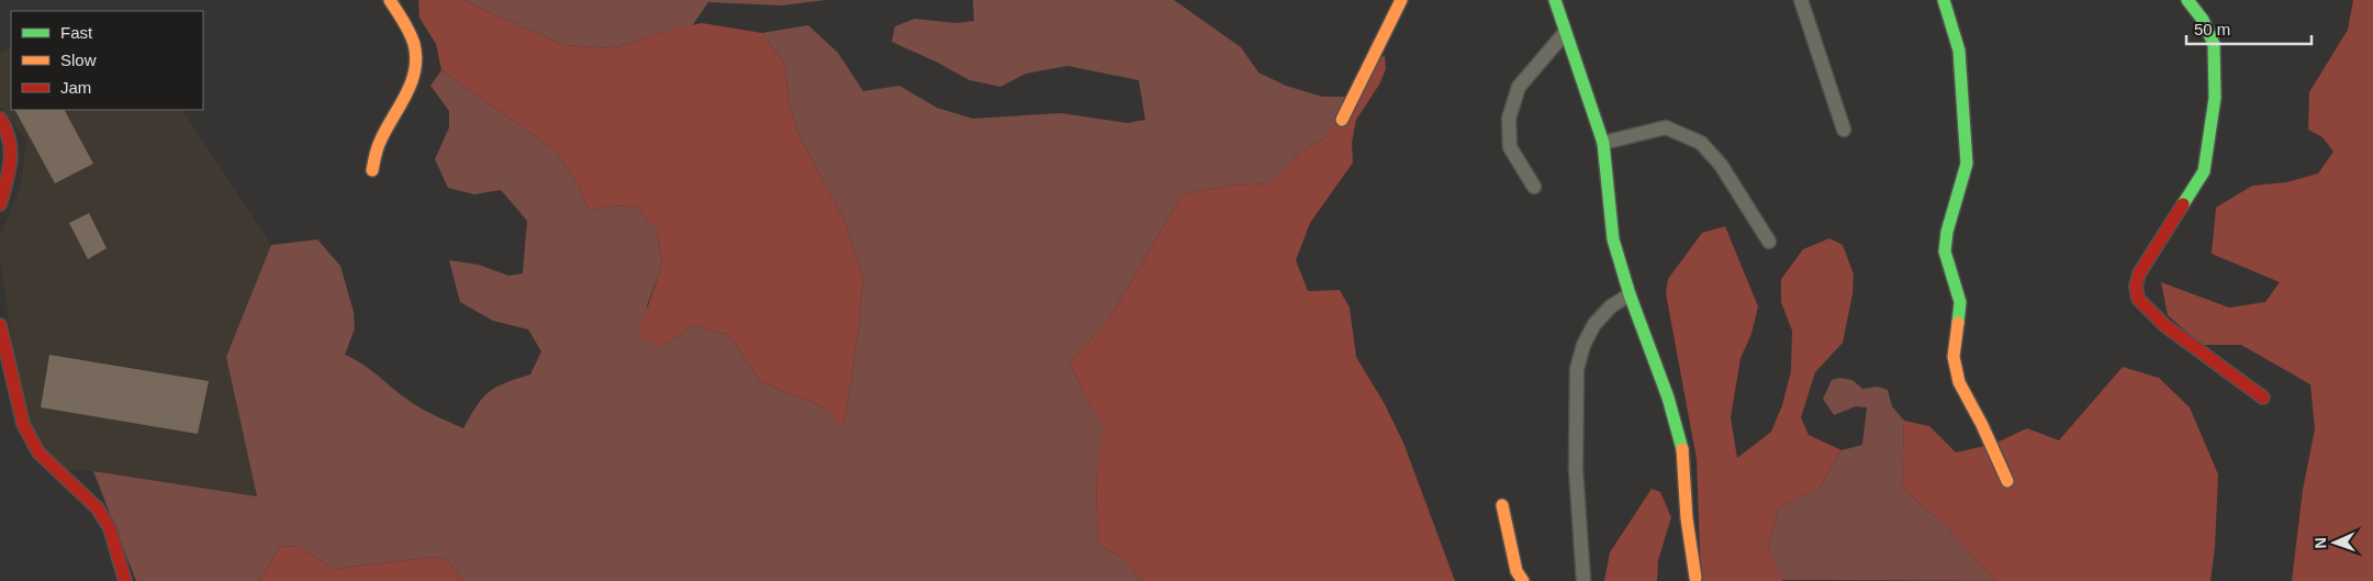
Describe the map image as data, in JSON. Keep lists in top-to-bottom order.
{
  "legend": ["Fast", "Slow", "Jam"],
  "scale_bar": "50 m",
  "north": "left"
}
